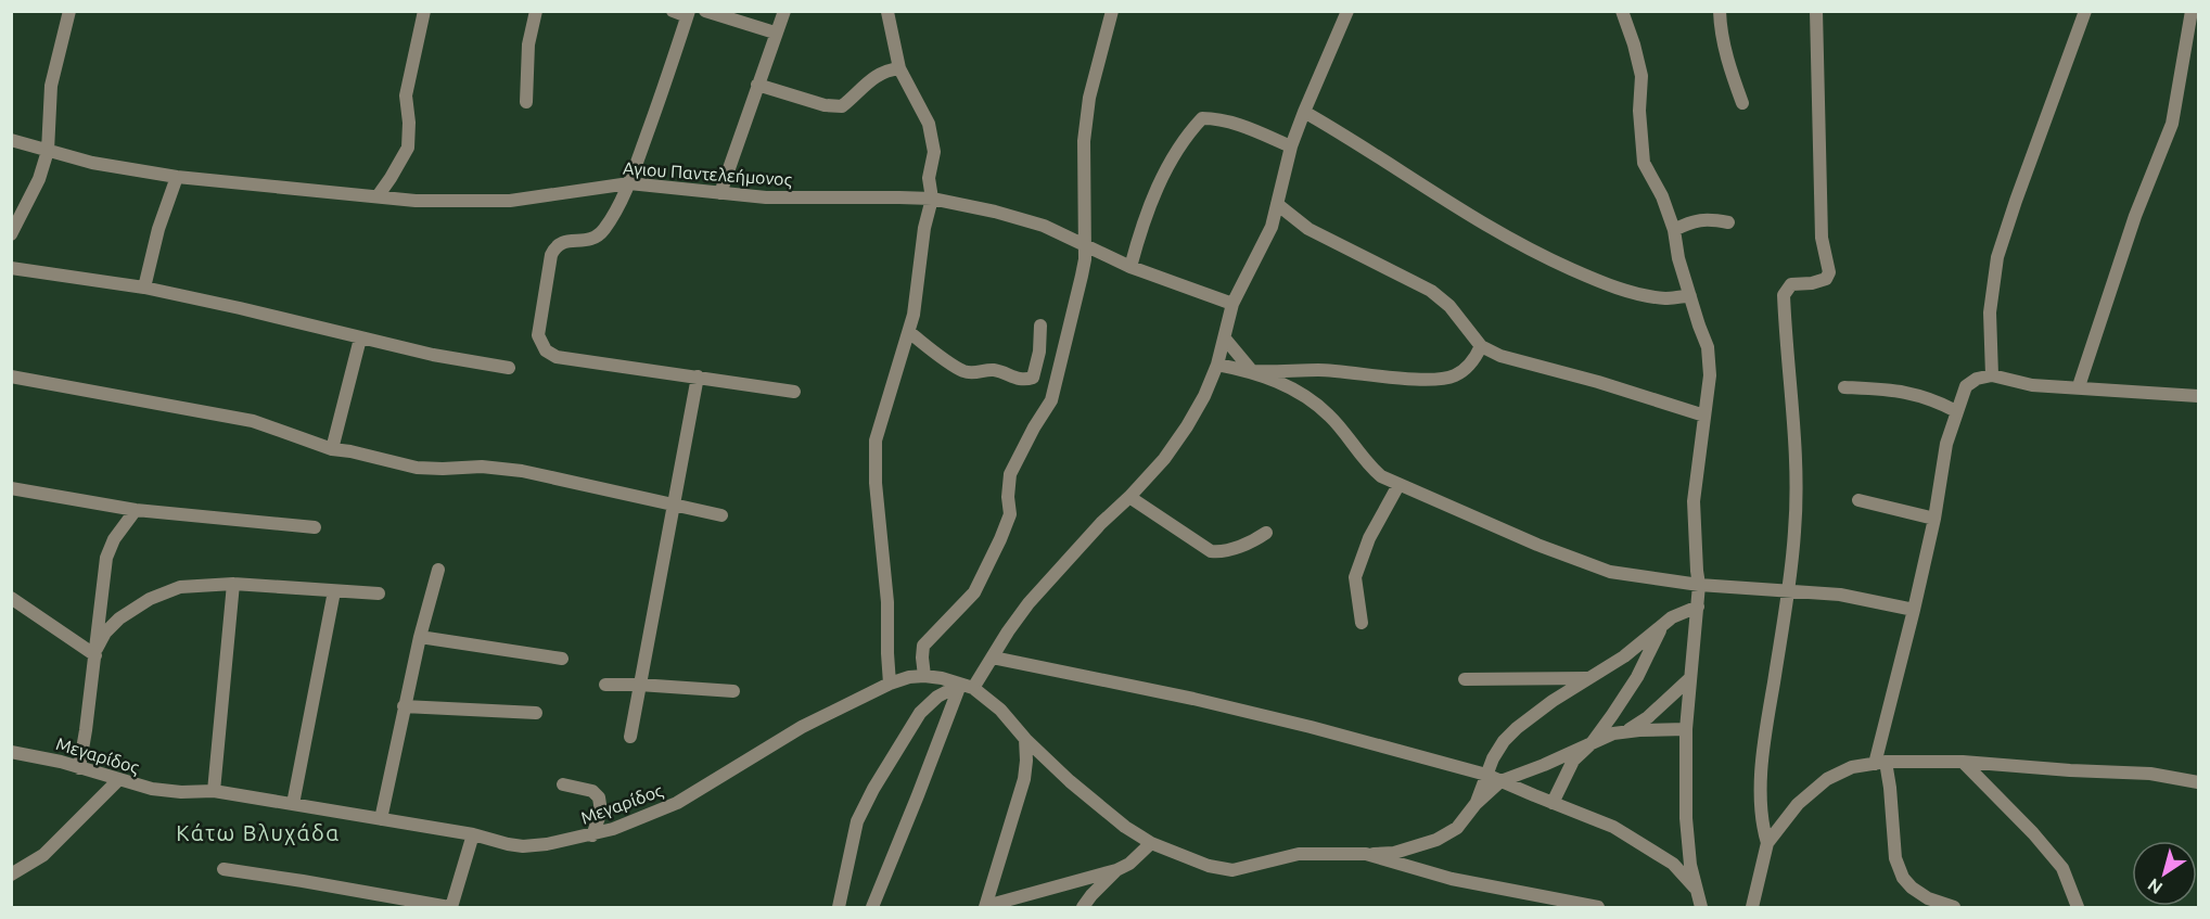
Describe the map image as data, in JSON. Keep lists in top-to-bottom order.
{
  "streets": {
    "street": ["Αγιου Παντελεήμονος", "Μεγαρίδος"]
  },
  "districts": ["Κάτω Βλυχάδα"],
  "north": "bottom left"
}
